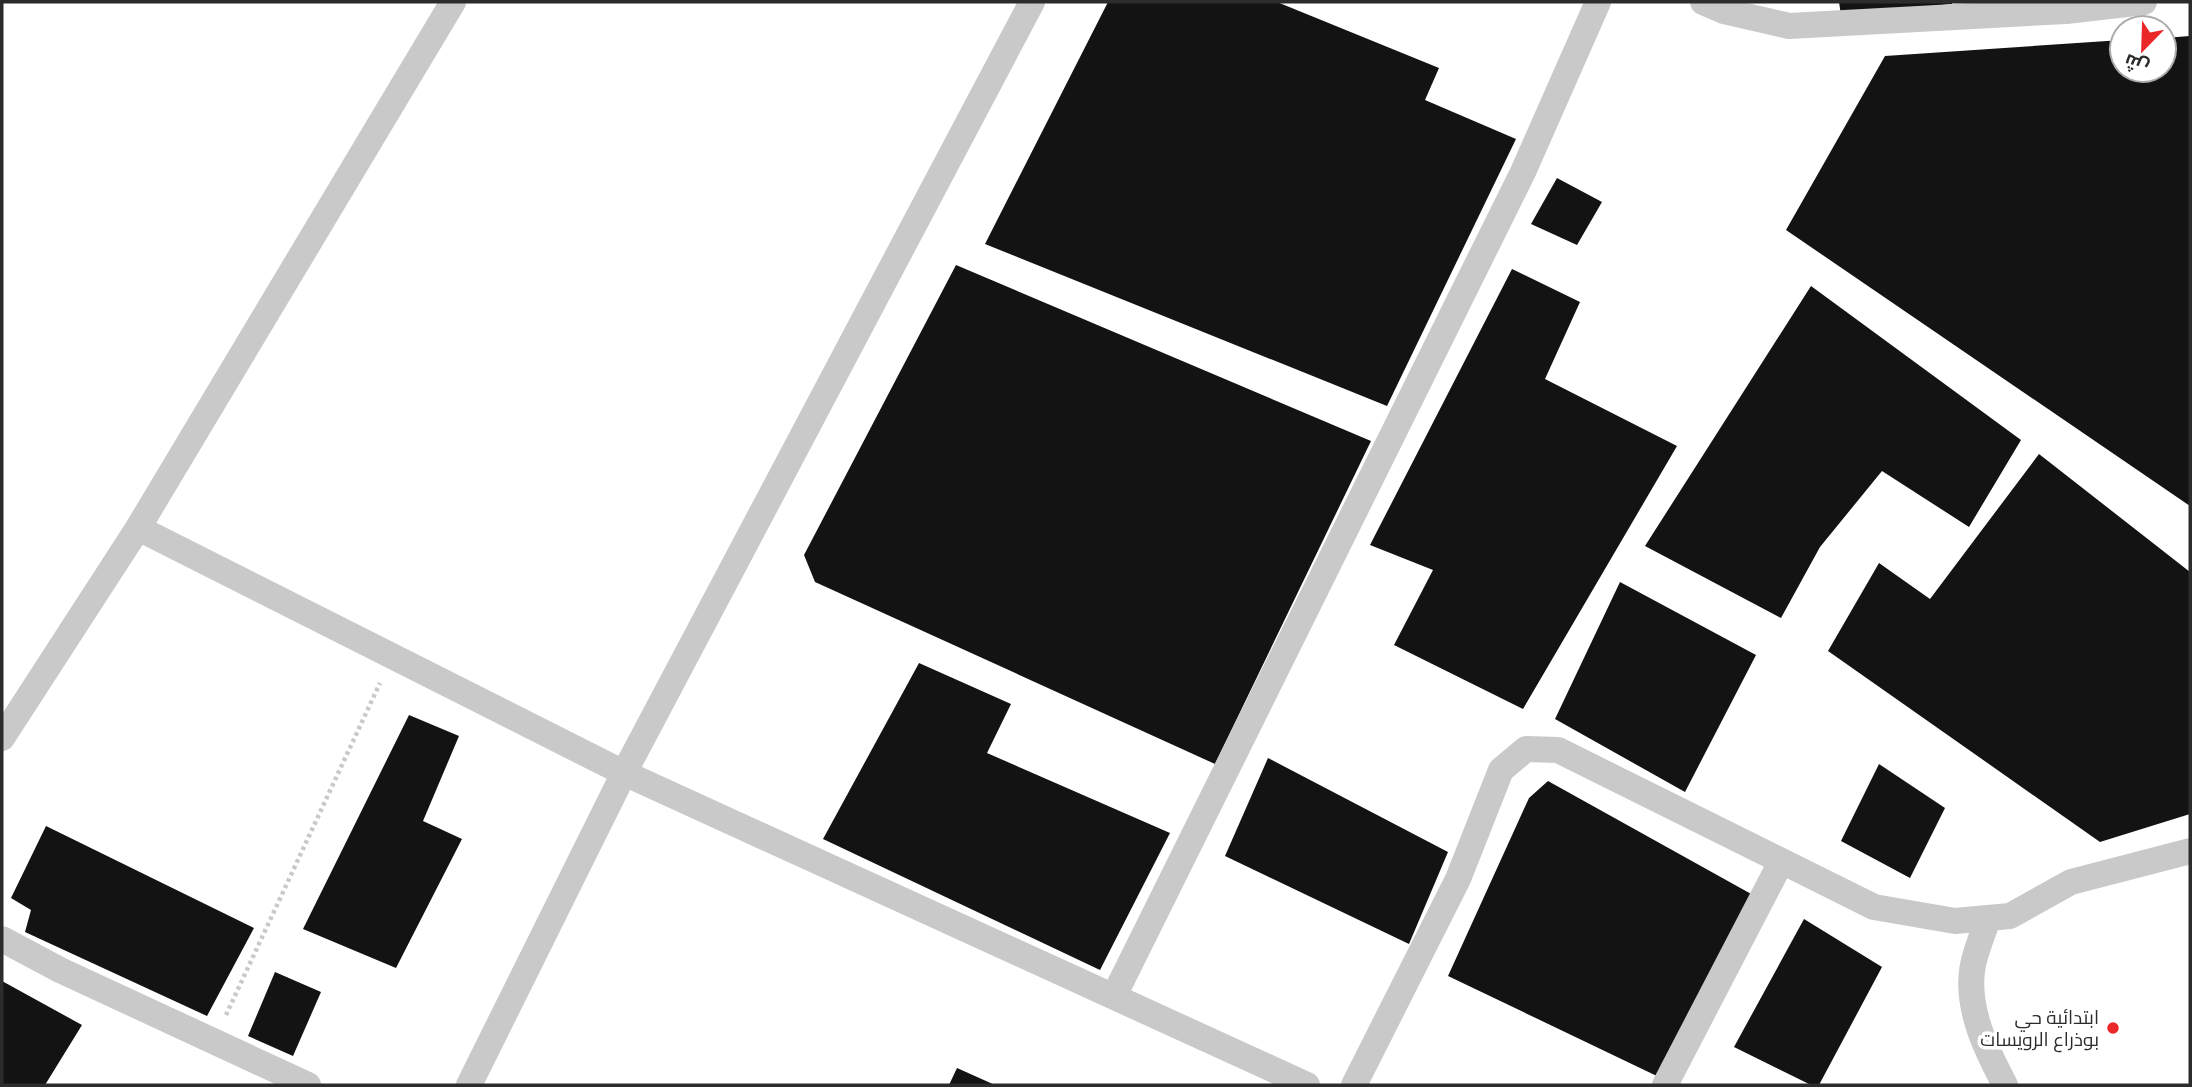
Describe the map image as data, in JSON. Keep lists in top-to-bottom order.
{
  "places": ["ابتدائية حي بوذراع الرويسات"],
  "north": "bottom left"
}
